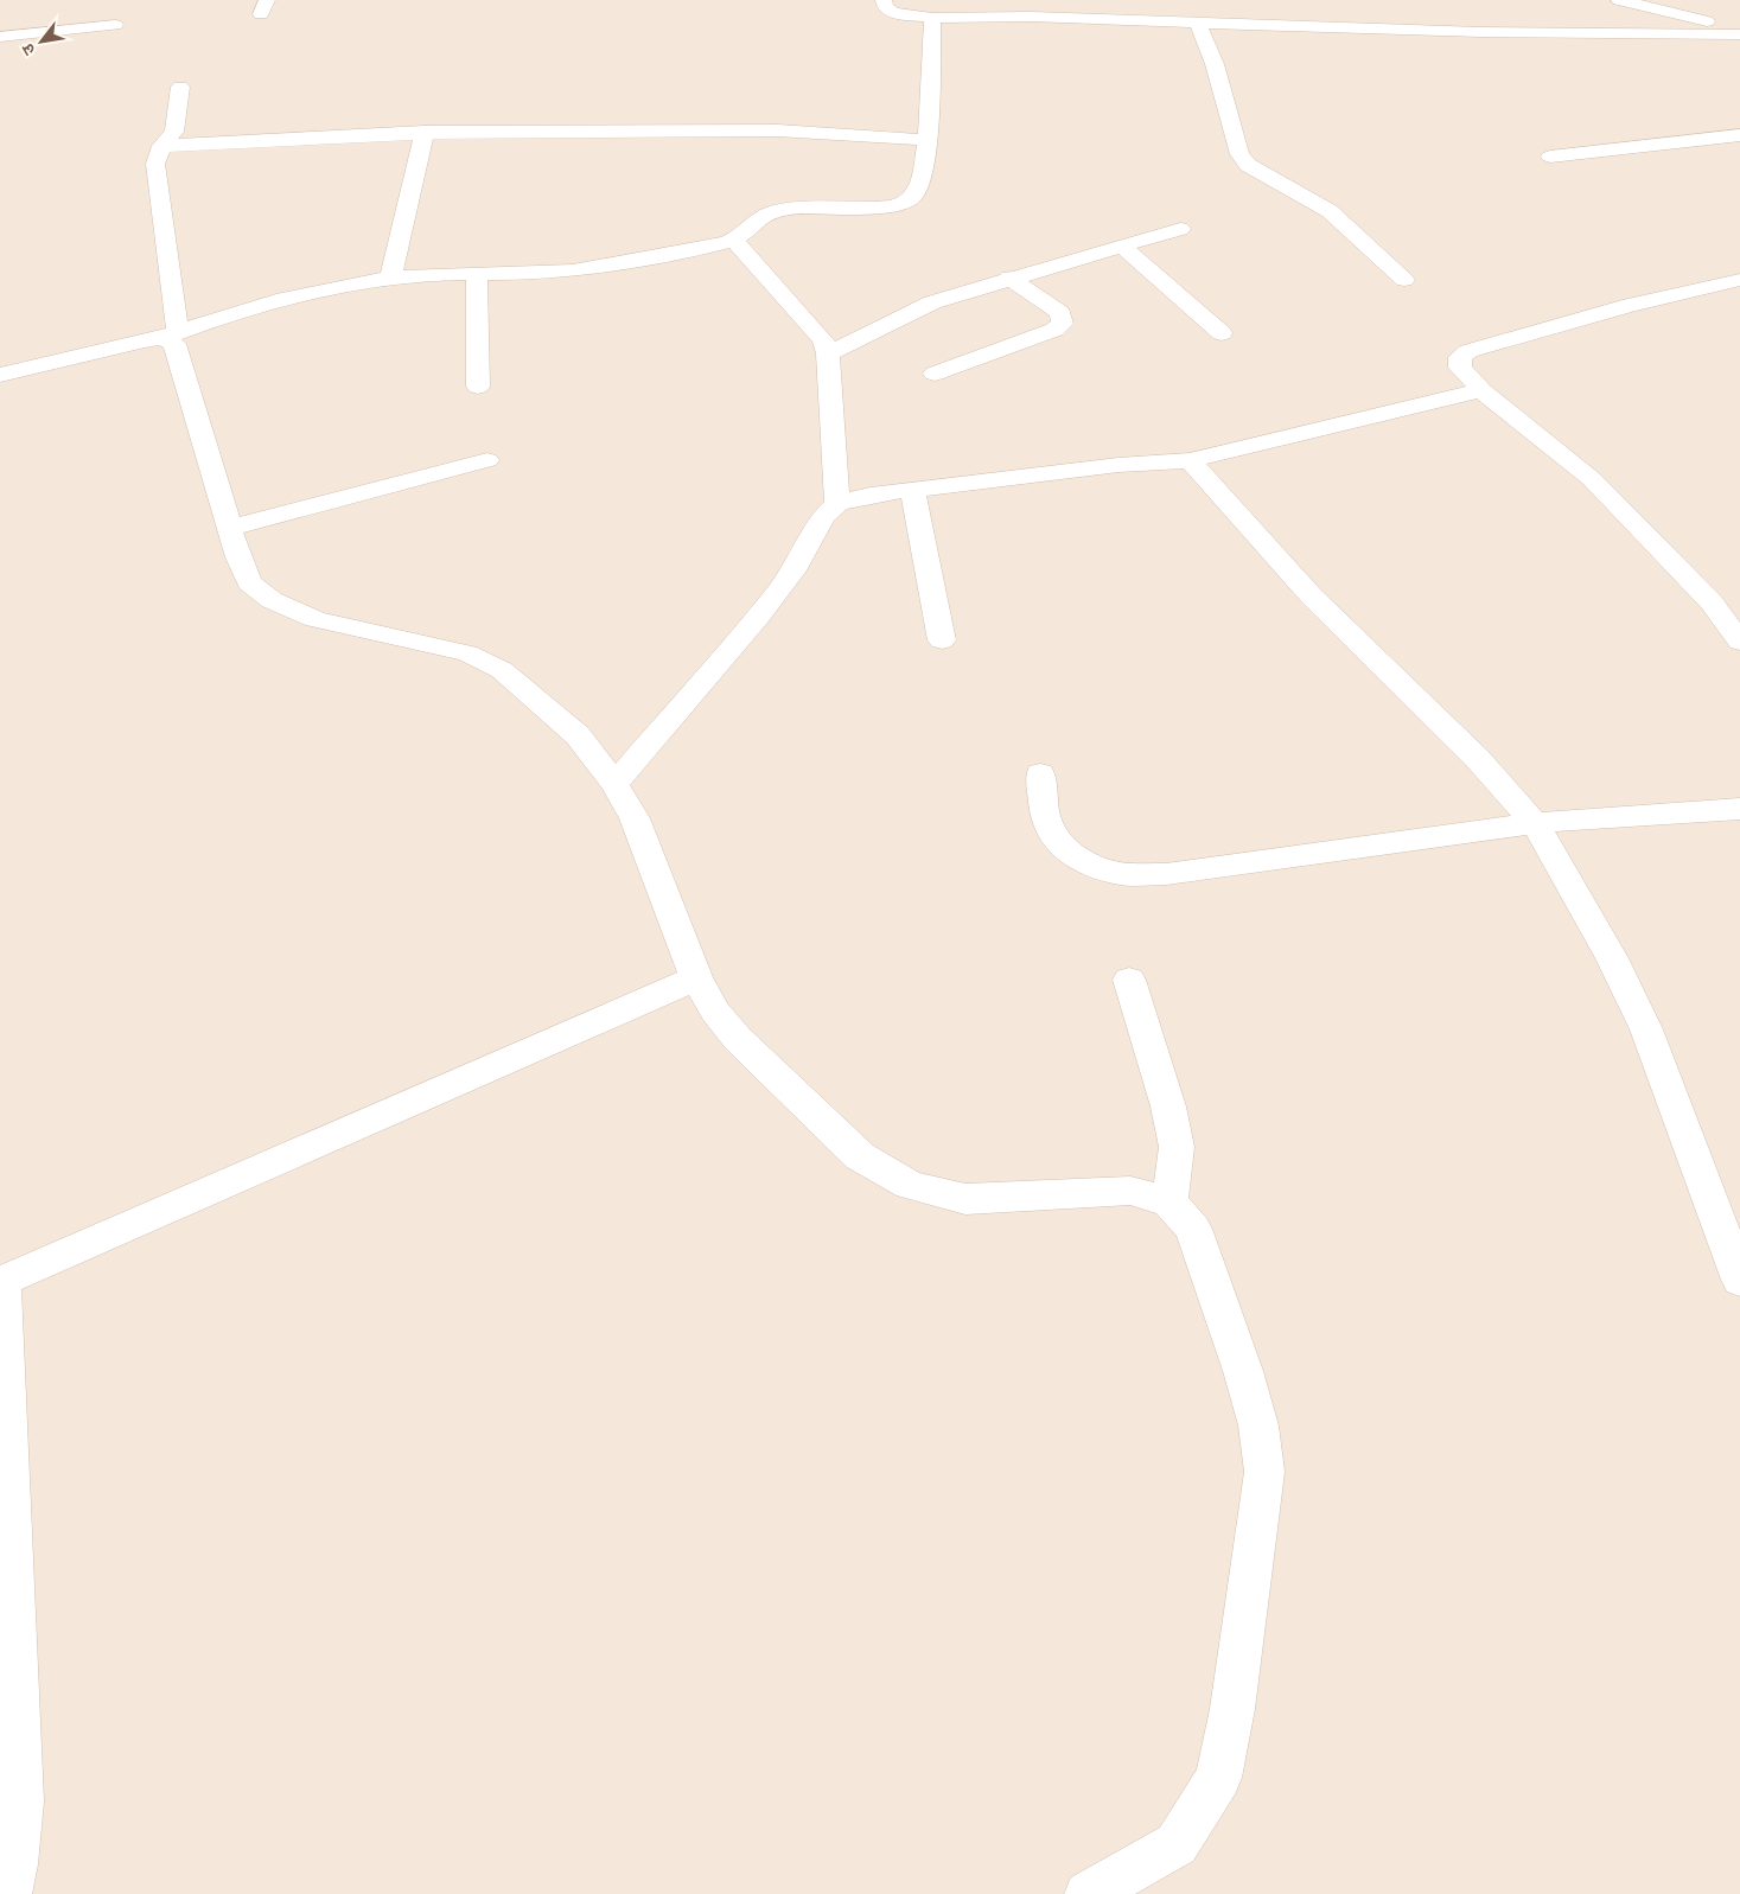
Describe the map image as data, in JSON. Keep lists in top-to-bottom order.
{
  "north": "bottom left"
}
